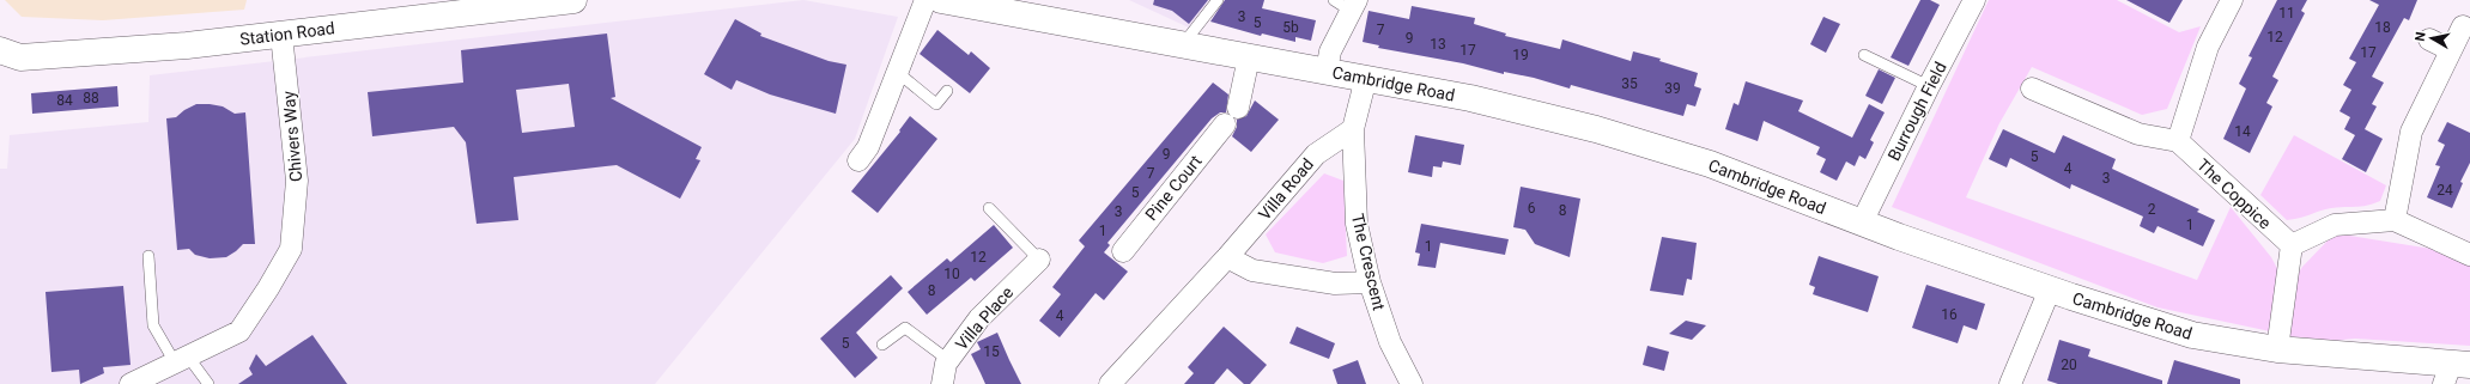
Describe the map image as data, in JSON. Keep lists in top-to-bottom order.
{
  "streets": {
    "street": [
      "Station Road",
      "Cambridge Road",
      "Burrough Field",
      "Chivers Way",
      "Pine Court",
      "Villa Road",
      "The Coppice",
      "The Crescent",
      "Villa Place"
    ]
  },
  "crossings": [
    ["Station Road", "Chivers Way"],
    ["Cambridge Road", "Burrough Field"],
    ["Cambridge Road", "The Crescent"],
    ["Villa Road", "The Crescent"]
  ],
  "house_numbers": [
    "11",
    "3",
    "5",
    "5b",
    "18",
    "7",
    "12",
    "9",
    "13",
    "17",
    "17",
    "19",
    "35",
    "39",
    "88",
    "84",
    "14",
    "9",
    "5",
    "4",
    "7",
    "3",
    "24",
    "5",
    "6",
    "2",
    "8",
    "3",
    "1",
    "1",
    "1",
    "12",
    "10",
    "8",
    "16",
    "4",
    "5",
    "15",
    "20"
  ],
  "north": "left"
}
